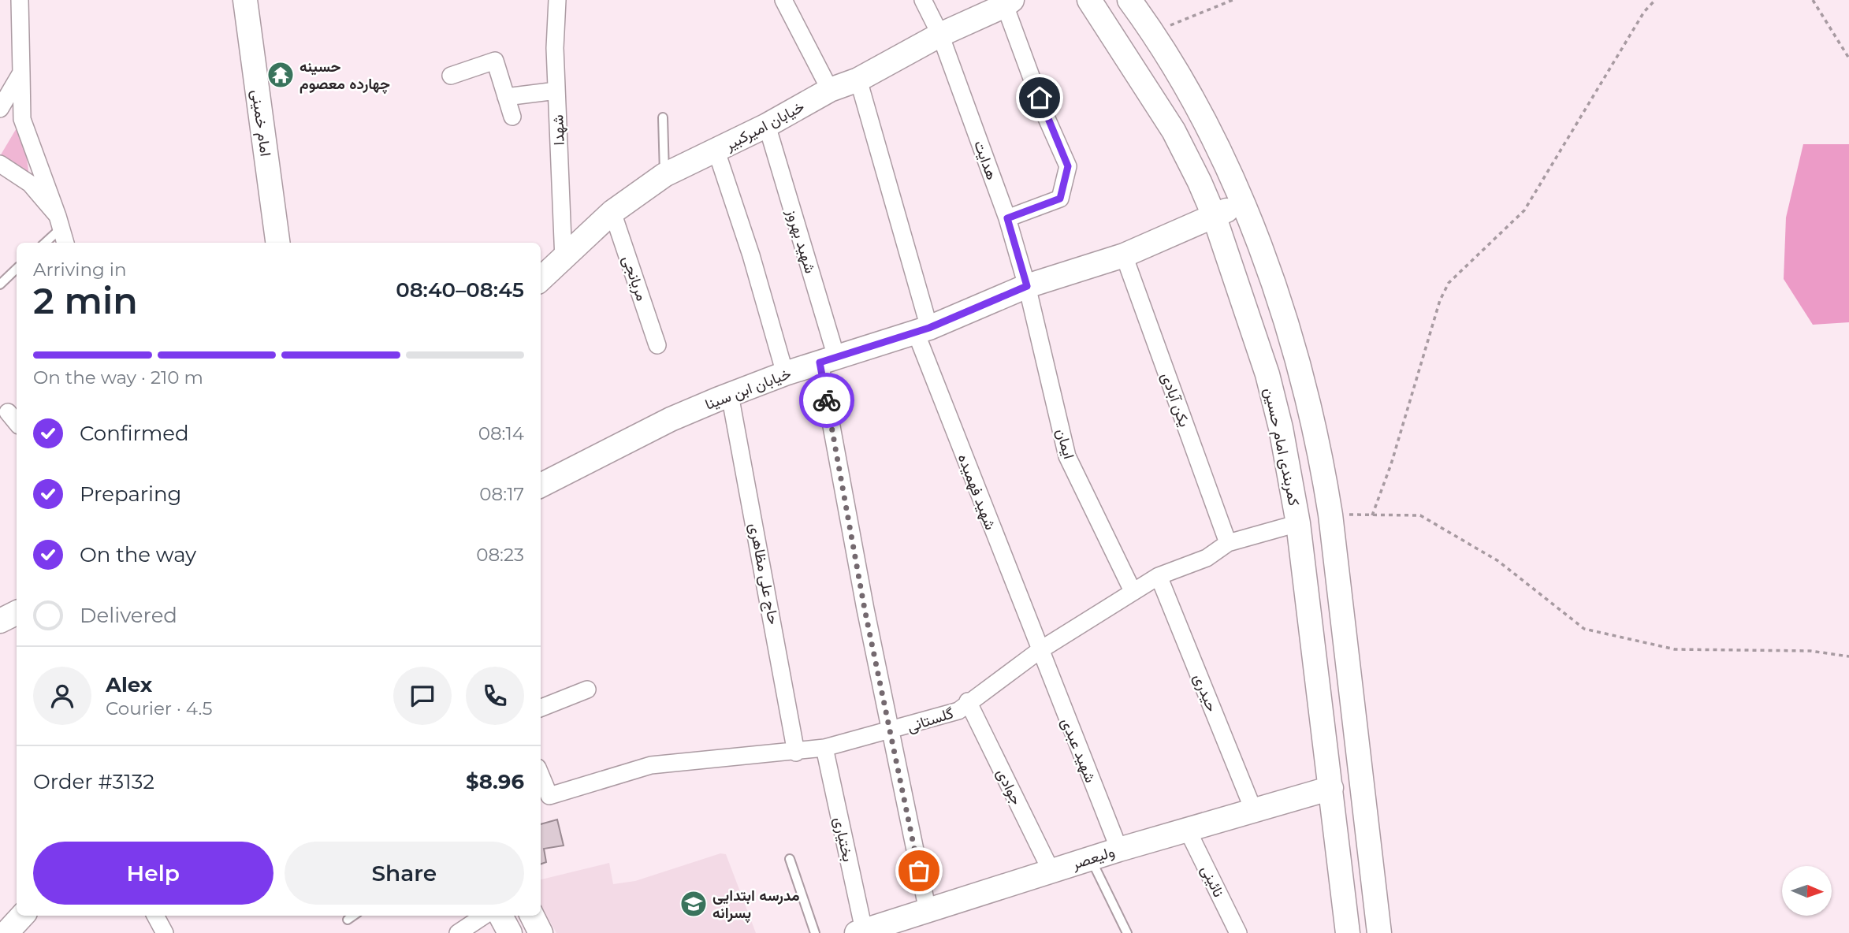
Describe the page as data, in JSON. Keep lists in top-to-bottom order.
{
  "streets": {
    "street": [
      "امام خمینی",
      "خیابان امیرکبیر",
      "شهدا",
      "هدایت",
      "شهید بهروز",
      "مریانجی",
      "خیابان ابن سینا",
      "یکن آبادی",
      "ایمان",
      "کمربندی امام حسین",
      "شهید فهمیده",
      "حاج علی مظاهری",
      "حیدری",
      "گلستانی",
      "شهید عبدی",
      "جوادی",
      "بختیاری",
      "ولیعصر",
      "نائینی"
    ]
  },
  "crossings": [
    ["خیابان امیرکبیر", "شهدا"],
    ["خیابان امیرکبیر", "هدایت"],
    ["خیابان امیرکبیر", "شهید بهروز"],
    ["خیابان امیرکبیر", "مریانجی"],
    ["خیابان امیرکبیر", "شهید فهمیده"],
    ["هدایت", "خیابان ابن سینا"],
    ["هدایت", "ایمان"],
    ["شهید بهروز", "خیابان ابن سینا"],
    ["شهید بهروز", "گلستانی"],
    ["شهید بهروز", "ولیعصر"],
    ["خیابان ابن سینا", "یکن آبادی"],
    ["خیابان ابن سینا", "ایمان"],
    ["خیابان ابن سینا", "کمربندی امام حسین"],
    ["خیابان ابن سینا", "شهید فهمیده"],
    ["خیابان ابن سینا", "حاج علی مظاهری"],
    ["یکن آبادی", "گلستانی"],
    ["ایمان", "گلستانی"],
    ["کمربندی امام حسین", "گلستانی"],
    ["کمربندی امام حسین", "ولیعصر"],
    ["شهید فهمیده", "گلستانی"],
    ["شهید فهمیده", "شهید عبدی"],
    ["حاج علی مظاهری", "گلستانی"],
    ["حیدری", "گلستانی"],
    ["حیدری", "ولیعصر"],
    ["گلستانی", "شهید عبدی"],
    ["گلستانی", "جوادی"],
    ["گلستانی", "بختیاری"],
    ["شهید عبدی", "ولیعصر"],
    ["جوادی", "ولیعصر"],
    ["بختیاری", "ولیعصر"],
    ["ولیعصر", "نائینی"]
  ],
  "places": {
    "temple": ["حسینه چهارده معصوم"],
    "school or university": ["مدرسه ابتدایی پسرانه"]
  },
  "north": "right",
  "page": {
    "heading": ["2 min", "Arriving in", "08:40–08:45"],
    "panel": [
      "Alex",
      "Courier · 4.5",
      "Order #3132",
      "$8.96"
    ],
    "bar": "On the way · 210 m",
    "list": [
      ["Confirmed", "08:14"],
      ["Preparing", "08:17"],
      ["On the way", "08:23"],
      "Delivered"
    ],
    "buttons": ["Help", "Share"]
  }
}
